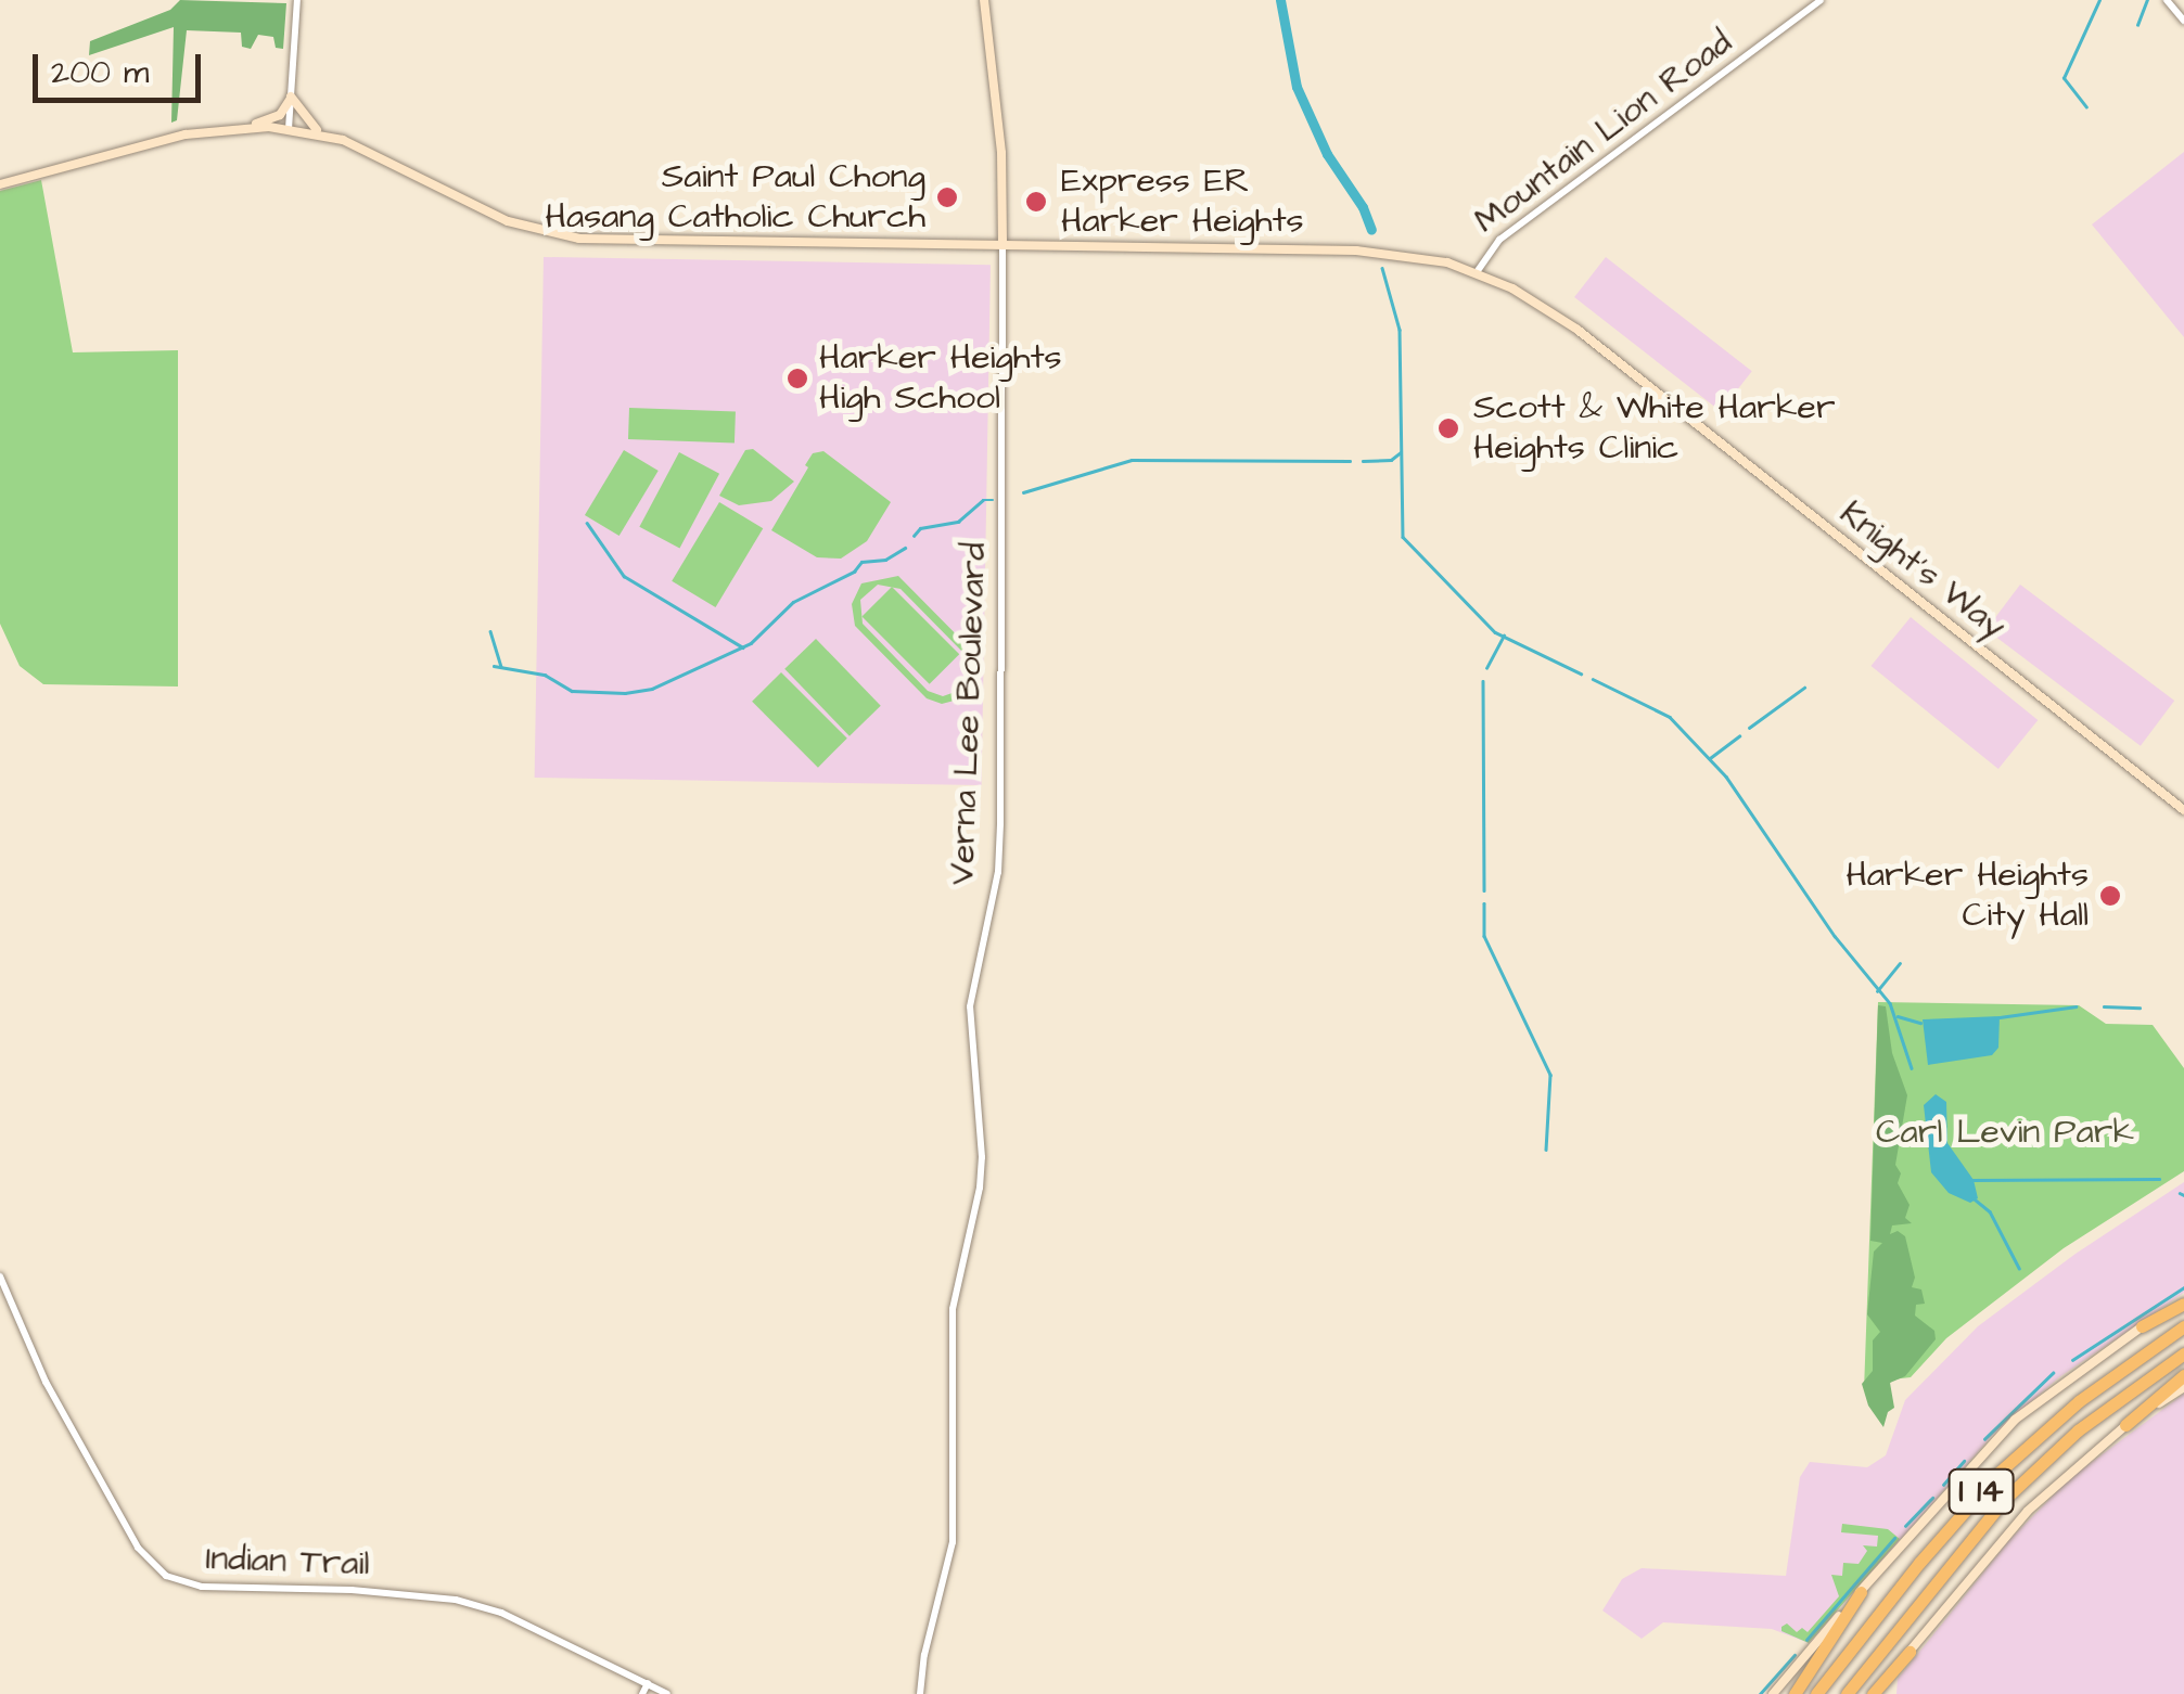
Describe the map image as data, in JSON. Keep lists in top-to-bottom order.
{
  "streets": {
    "highway": ["I 14"],
    "main road": ["Knight's Way"],
    "street": ["Mountain Lion Road", "Verna Lee Boulevard", "Indian Trail"]
  },
  "crossings": [
    ["Mountain Lion Road", "Knight's Way"],
    ["Knight's Way", "Verna Lee Boulevard"]
  ],
  "parks": ["Carl Levin Park"],
  "places": [
    "Saint Paul Chong Hasang Catholic Church",
    "Express ER Harker Heights",
    "Harker Heights High School",
    "Scott & White Harker Heights Clinic",
    "Harker Heights City Hall"
  ],
  "scale_bar": "200 m"
}
